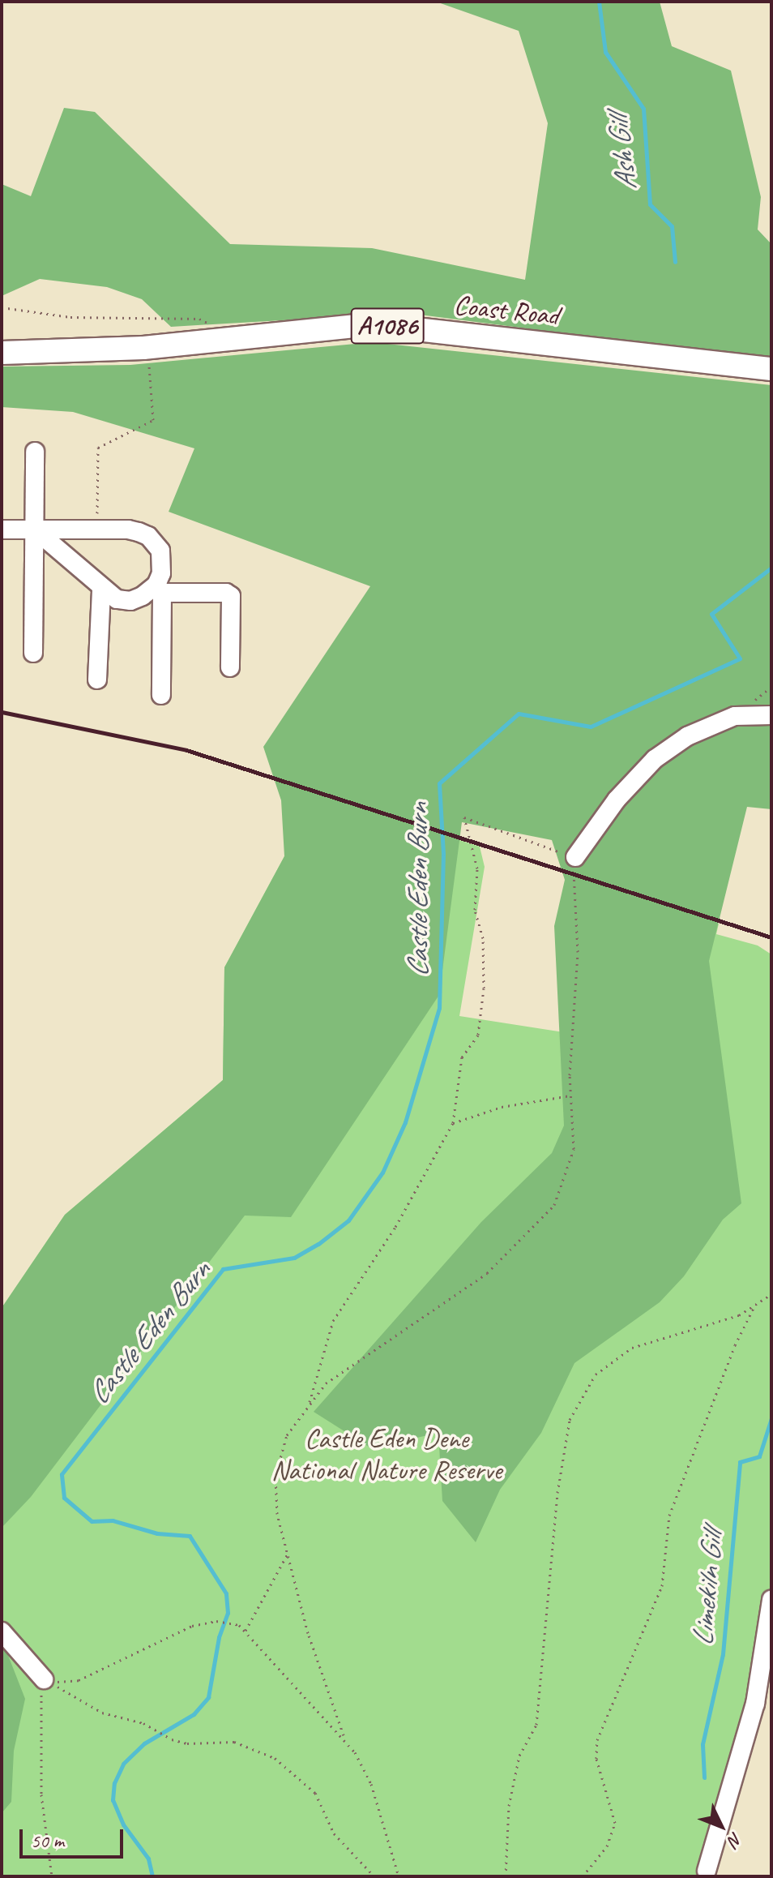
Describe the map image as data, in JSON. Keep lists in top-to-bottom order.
{
  "streets": {
    "main road": ["Coast Road", "A1086"]
  },
  "water": ["Ash Gill", "Castle Eden Burn", "Limekiln Gill"],
  "parks": ["Castle Eden Dene National Nature Reserve"],
  "scale_bar": "50 m",
  "north": "bottom right"
}
